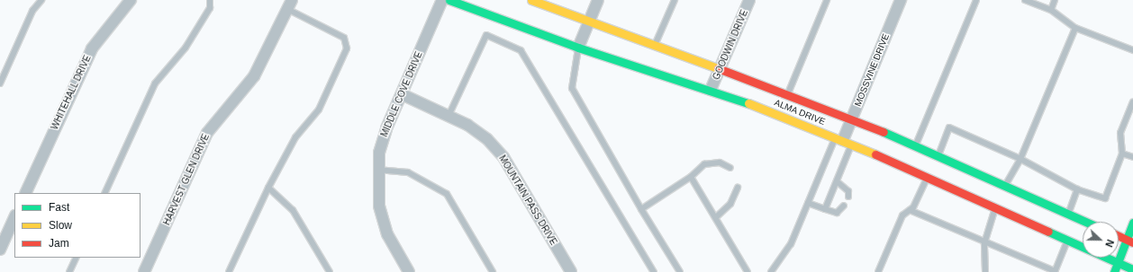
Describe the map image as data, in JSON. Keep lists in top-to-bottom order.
{
  "streets": {
    "main road": ["ALMA DRIVE"],
    "street": [
      "GOODWIN DRIVE",
      "MOSSVINE DRIVE",
      "WHITEHALL DRIVE",
      "MIDDLE COVE DRIVE",
      "HARVEST GLEN DRIVE",
      "MOUNTAIN PASS DRIVE"
    ]
  },
  "crossings": [
    ["GOODWIN DRIVE", "ALMA DRIVE"],
    ["MOSSVINE DRIVE", "ALMA DRIVE"],
    ["MIDDLE COVE DRIVE", "MOUNTAIN PASS DRIVE"]
  ],
  "legend": ["Fast", "Slow", "Jam"],
  "north": "right"
}
